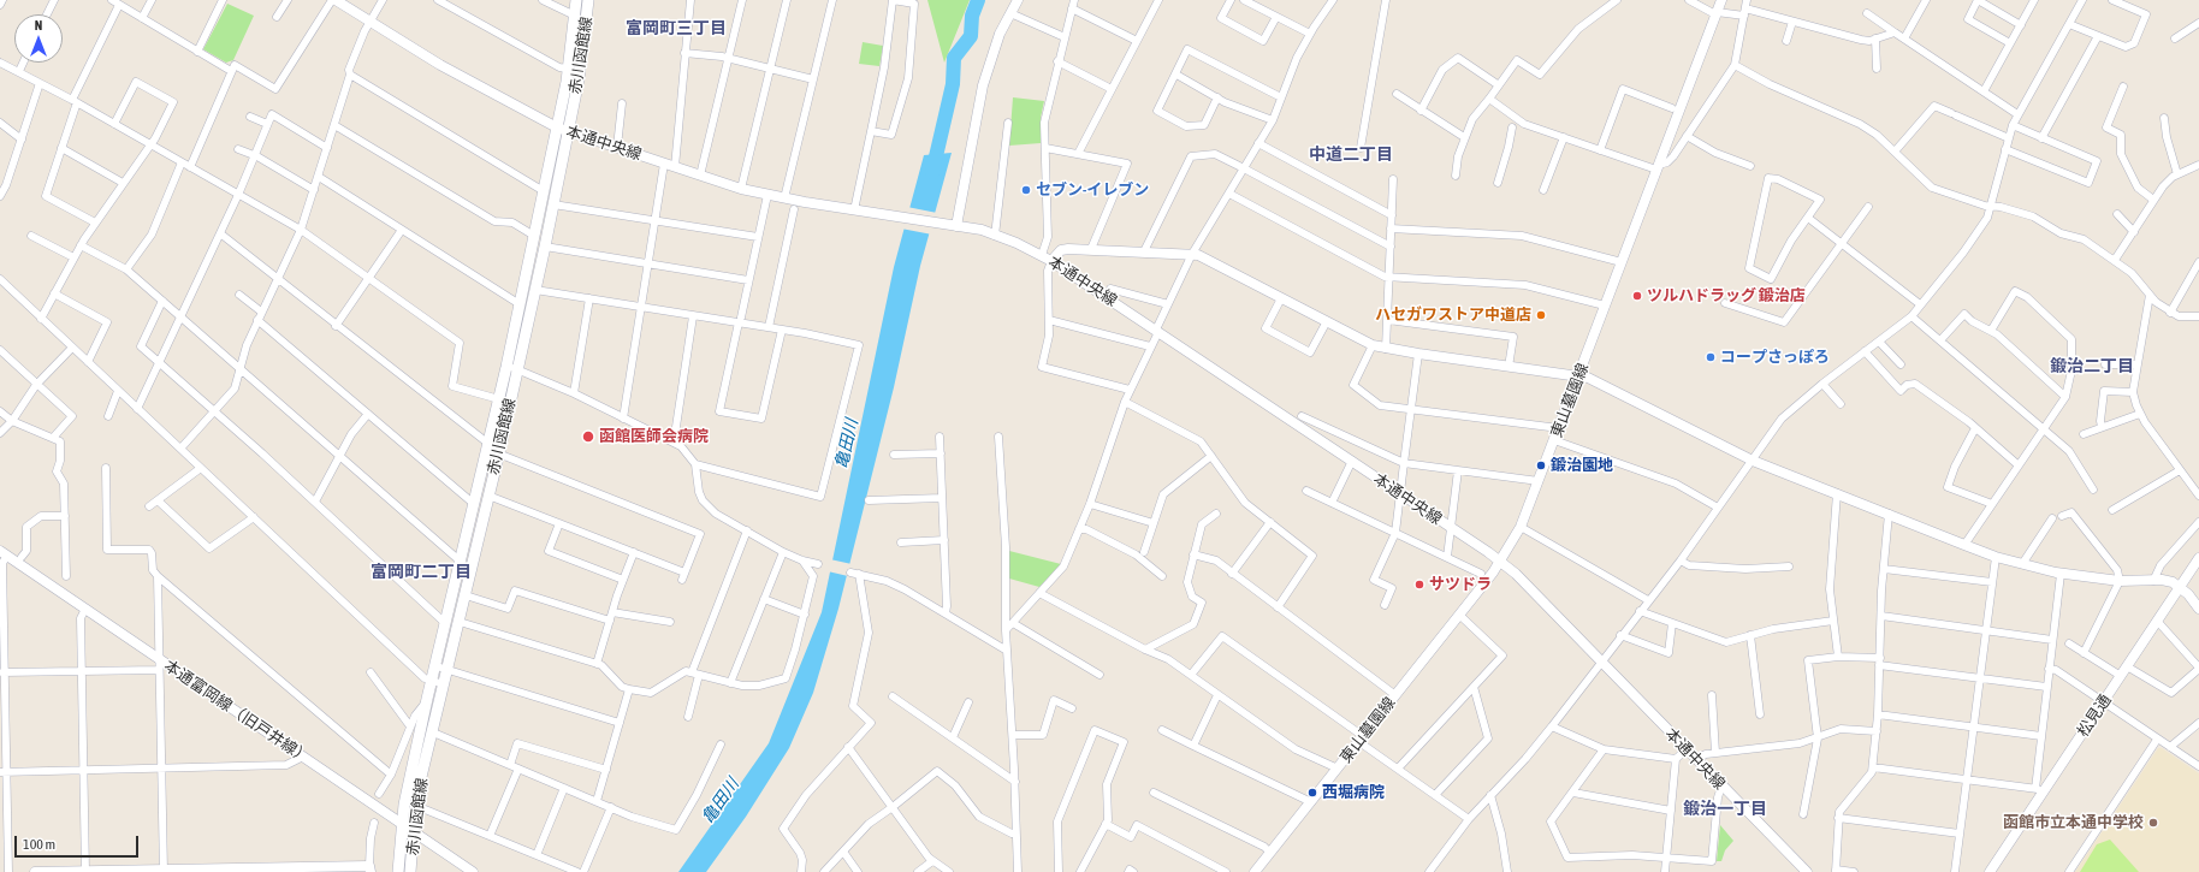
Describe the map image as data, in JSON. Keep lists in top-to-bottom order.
{
  "streets": {
    "main road": ["赤川函館線"],
    "street": [
      "本通中央線",
      "東山墓園線",
      "本通富岡線（旧戸井線）",
      "松見通"
    ]
  },
  "crossings": [
    ["赤川函館線", "本通中央線"],
    ["赤川函館線", "本通富岡線（旧戸井線）"],
    ["本通中央線", "東山墓園線"]
  ],
  "districts": [
    "富岡町三丁目",
    "中道二丁目",
    "鍛治二丁目",
    "富岡町二丁目",
    "鍛治一丁目"
  ],
  "water": ["亀田川"],
  "places": [
    "セブン-イレブン",
    "ツルハドラッグ 鍛治店",
    "ハセガワストア中道店",
    "コープさっぽろ",
    "函館医師会病院",
    "鍛治園地",
    "サツドラ",
    "西堀病院",
    "函館市立本通中学校"
  ],
  "scale_bar": "100 m",
  "north": "top"
}
